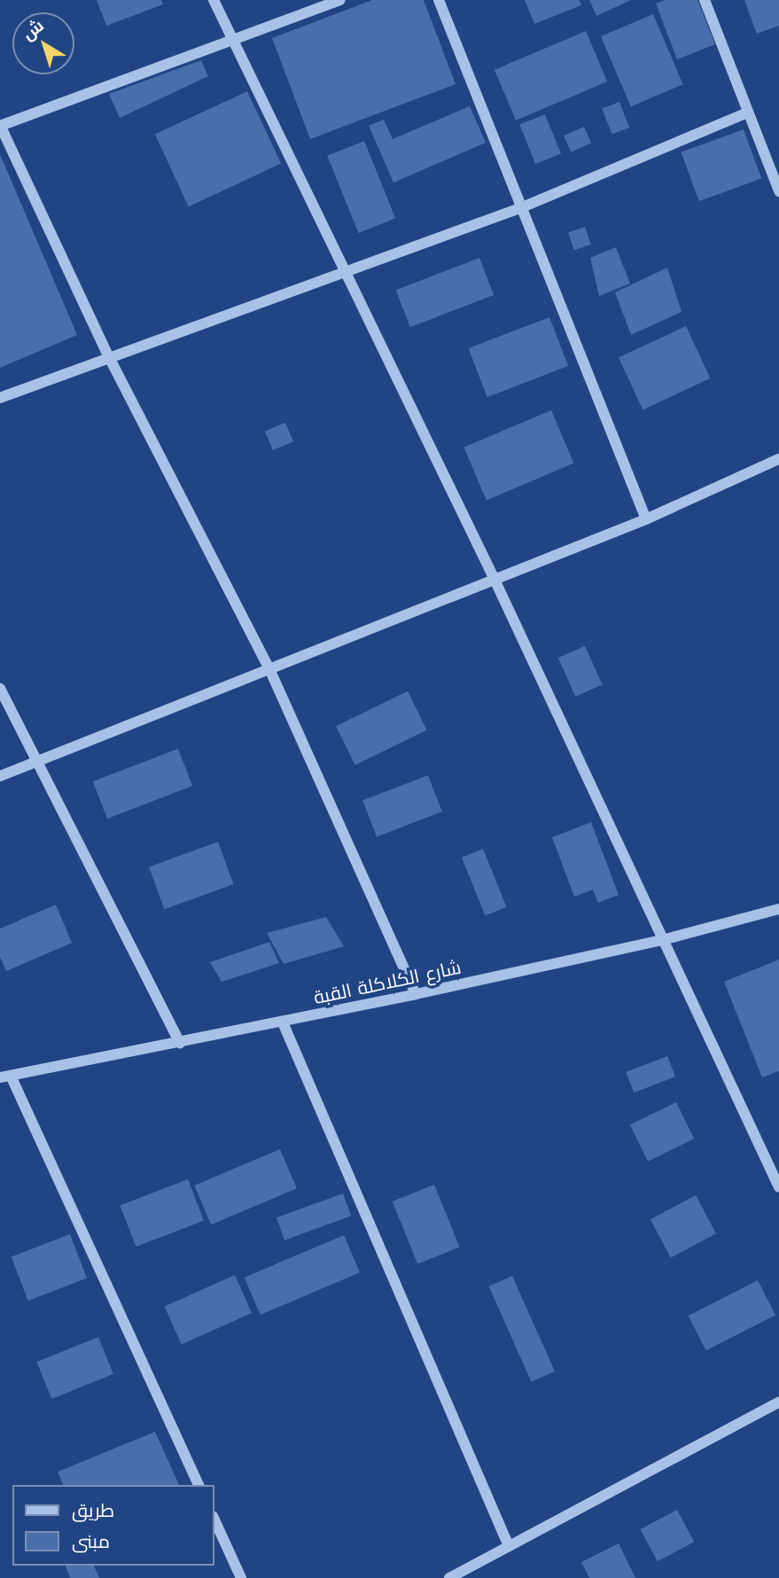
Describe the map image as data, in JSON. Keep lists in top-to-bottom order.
{
  "streets": {
    "street": ["شارع الكلاكلة القبة"]
  },
  "legend": ["طريق", "مبنى"],
  "north": "top left"
}
